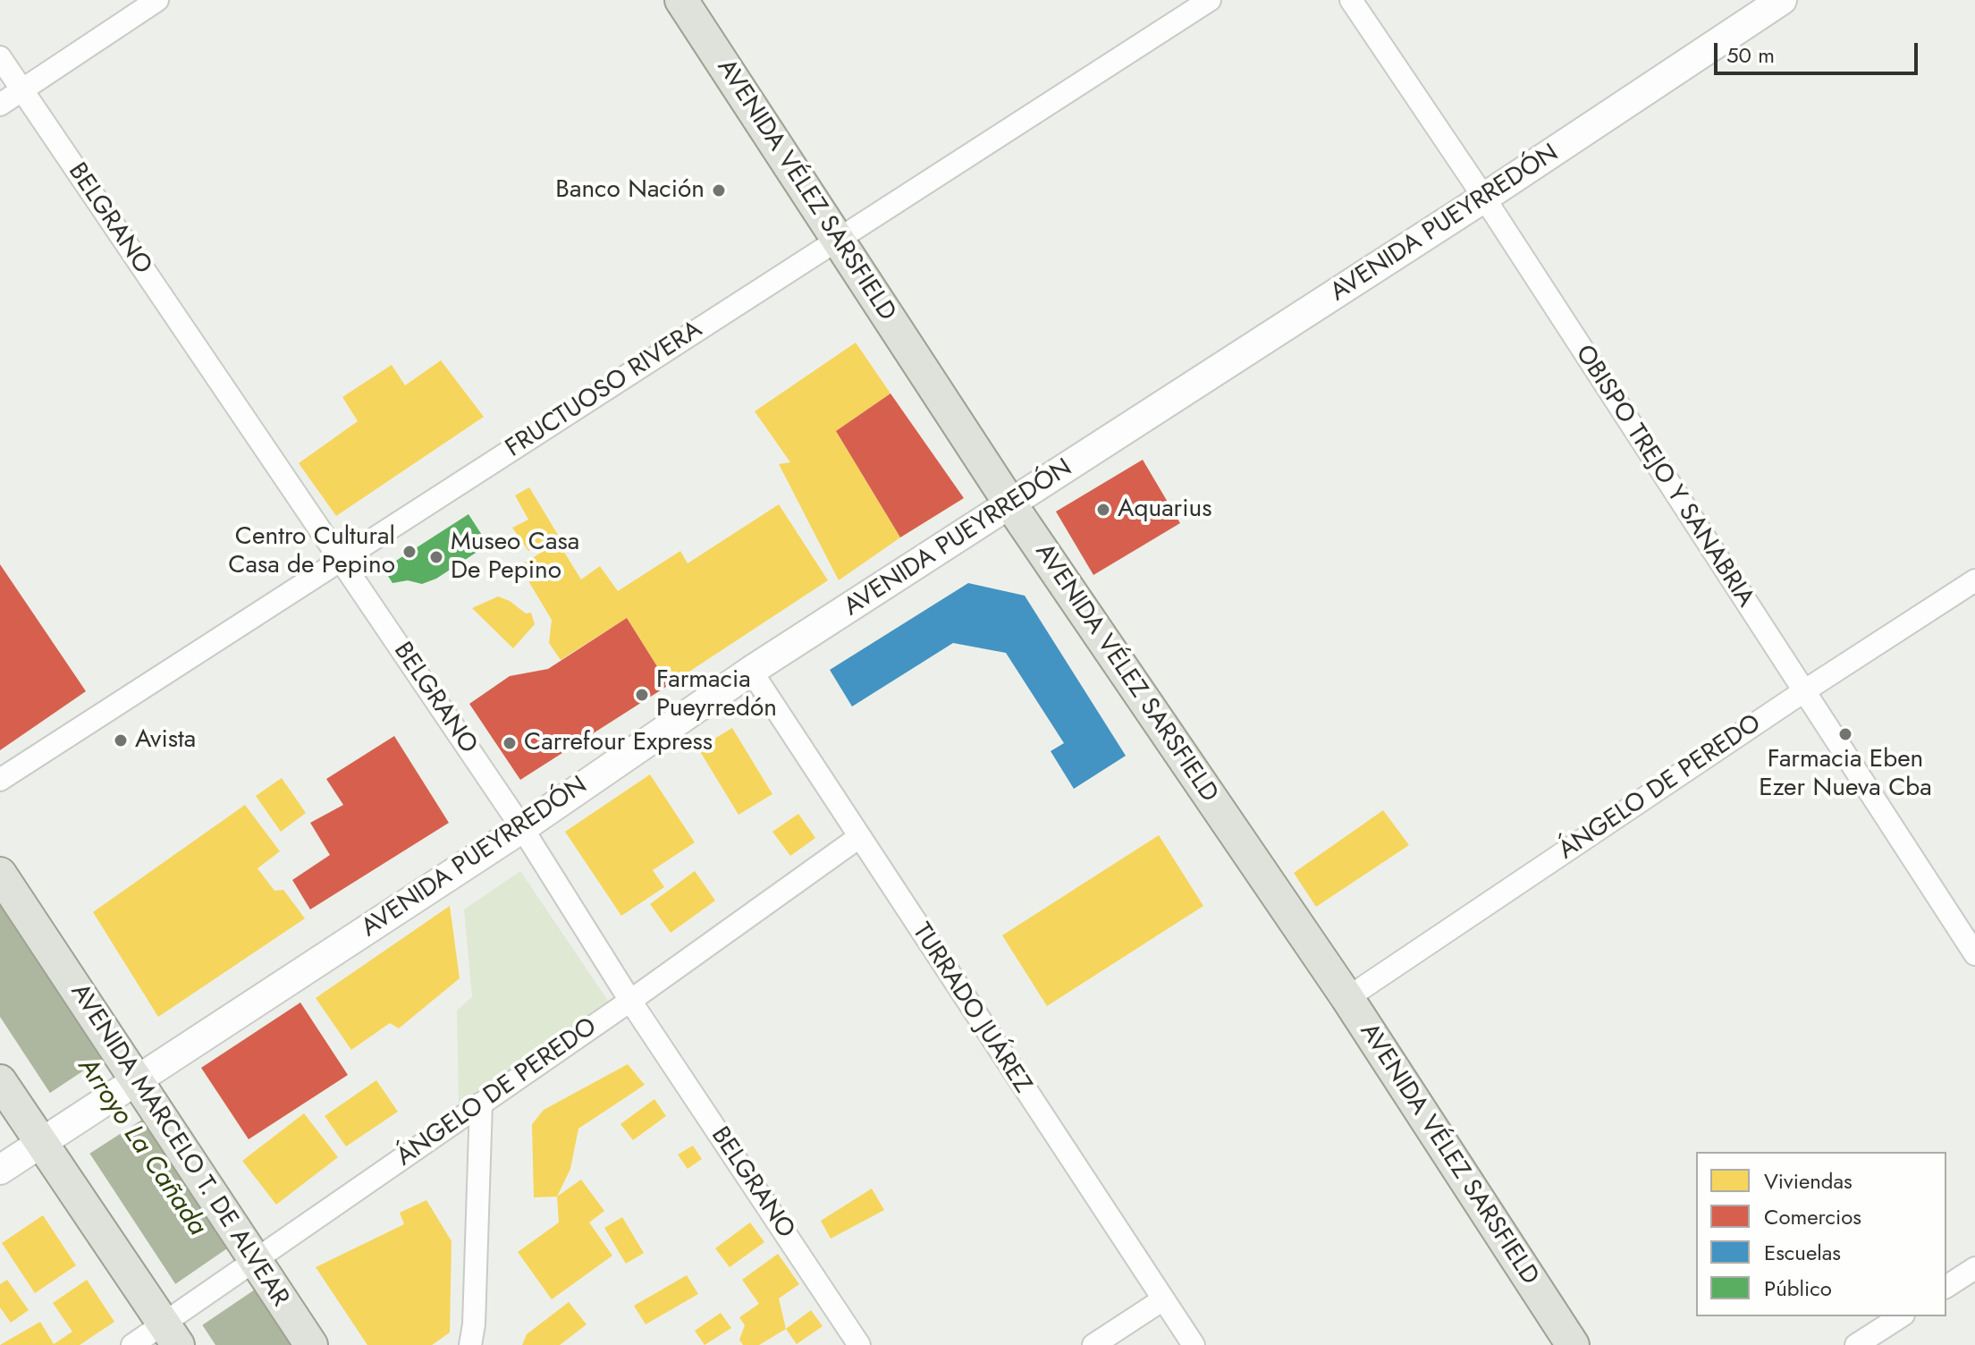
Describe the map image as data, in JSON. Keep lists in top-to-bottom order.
{
  "streets": {
    "main road": ["AVENIDA VÉLEZ SARSFIELD", "AVENIDA PUEYRREDÓN", "AVENIDA MARCELO T. DE ALVEAR"],
    "street": [
      "BELGRANO",
      "FRUCTUOSO RIVERA",
      "OBISPO TREJO Y SANABRIA",
      "ÁNGELO DE PEREDO",
      "TURRADO JUÁREZ"
    ]
  },
  "crossings": [
    ["AVENIDA VÉLEZ SARSFIELD", "AVENIDA PUEYRREDÓN"],
    ["AVENIDA VÉLEZ SARSFIELD", "FRUCTUOSO RIVERA"],
    ["AVENIDA VÉLEZ SARSFIELD", "ÁNGELO DE PEREDO"],
    ["BELGRANO", "AVENIDA PUEYRREDÓN"],
    ["BELGRANO", "FRUCTUOSO RIVERA"],
    ["BELGRANO", "ÁNGELO DE PEREDO"],
    ["AVENIDA PUEYRREDÓN", "OBISPO TREJO Y SANABRIA"],
    ["AVENIDA PUEYRREDÓN", "TURRADO JUÁREZ"],
    ["AVENIDA PUEYRREDÓN", "AVENIDA MARCELO T. DE ALVEAR"],
    ["OBISPO TREJO Y SANABRIA", "ÁNGELO DE PEREDO"],
    ["ÁNGELO DE PEREDO", "TURRADO JUÁREZ"],
    ["ÁNGELO DE PEREDO", "AVENIDA MARCELO T. DE ALVEAR"]
  ],
  "water": ["Arroyo La Cañada"],
  "places": [
    "Banco Nación",
    "Aquarius",
    "Centro Cultural Casa de Pepino",
    "Museo Casa De Pepino",
    "Farmacia Pueyrredón",
    "Farmacia Eben Ezer Nueva Cba",
    "Avista",
    "Carrefour Express"
  ],
  "legend": [
    "Viviendas",
    "Comercios",
    "Escuelas",
    "Público"
  ],
  "scale_bar": "50 m"
}
